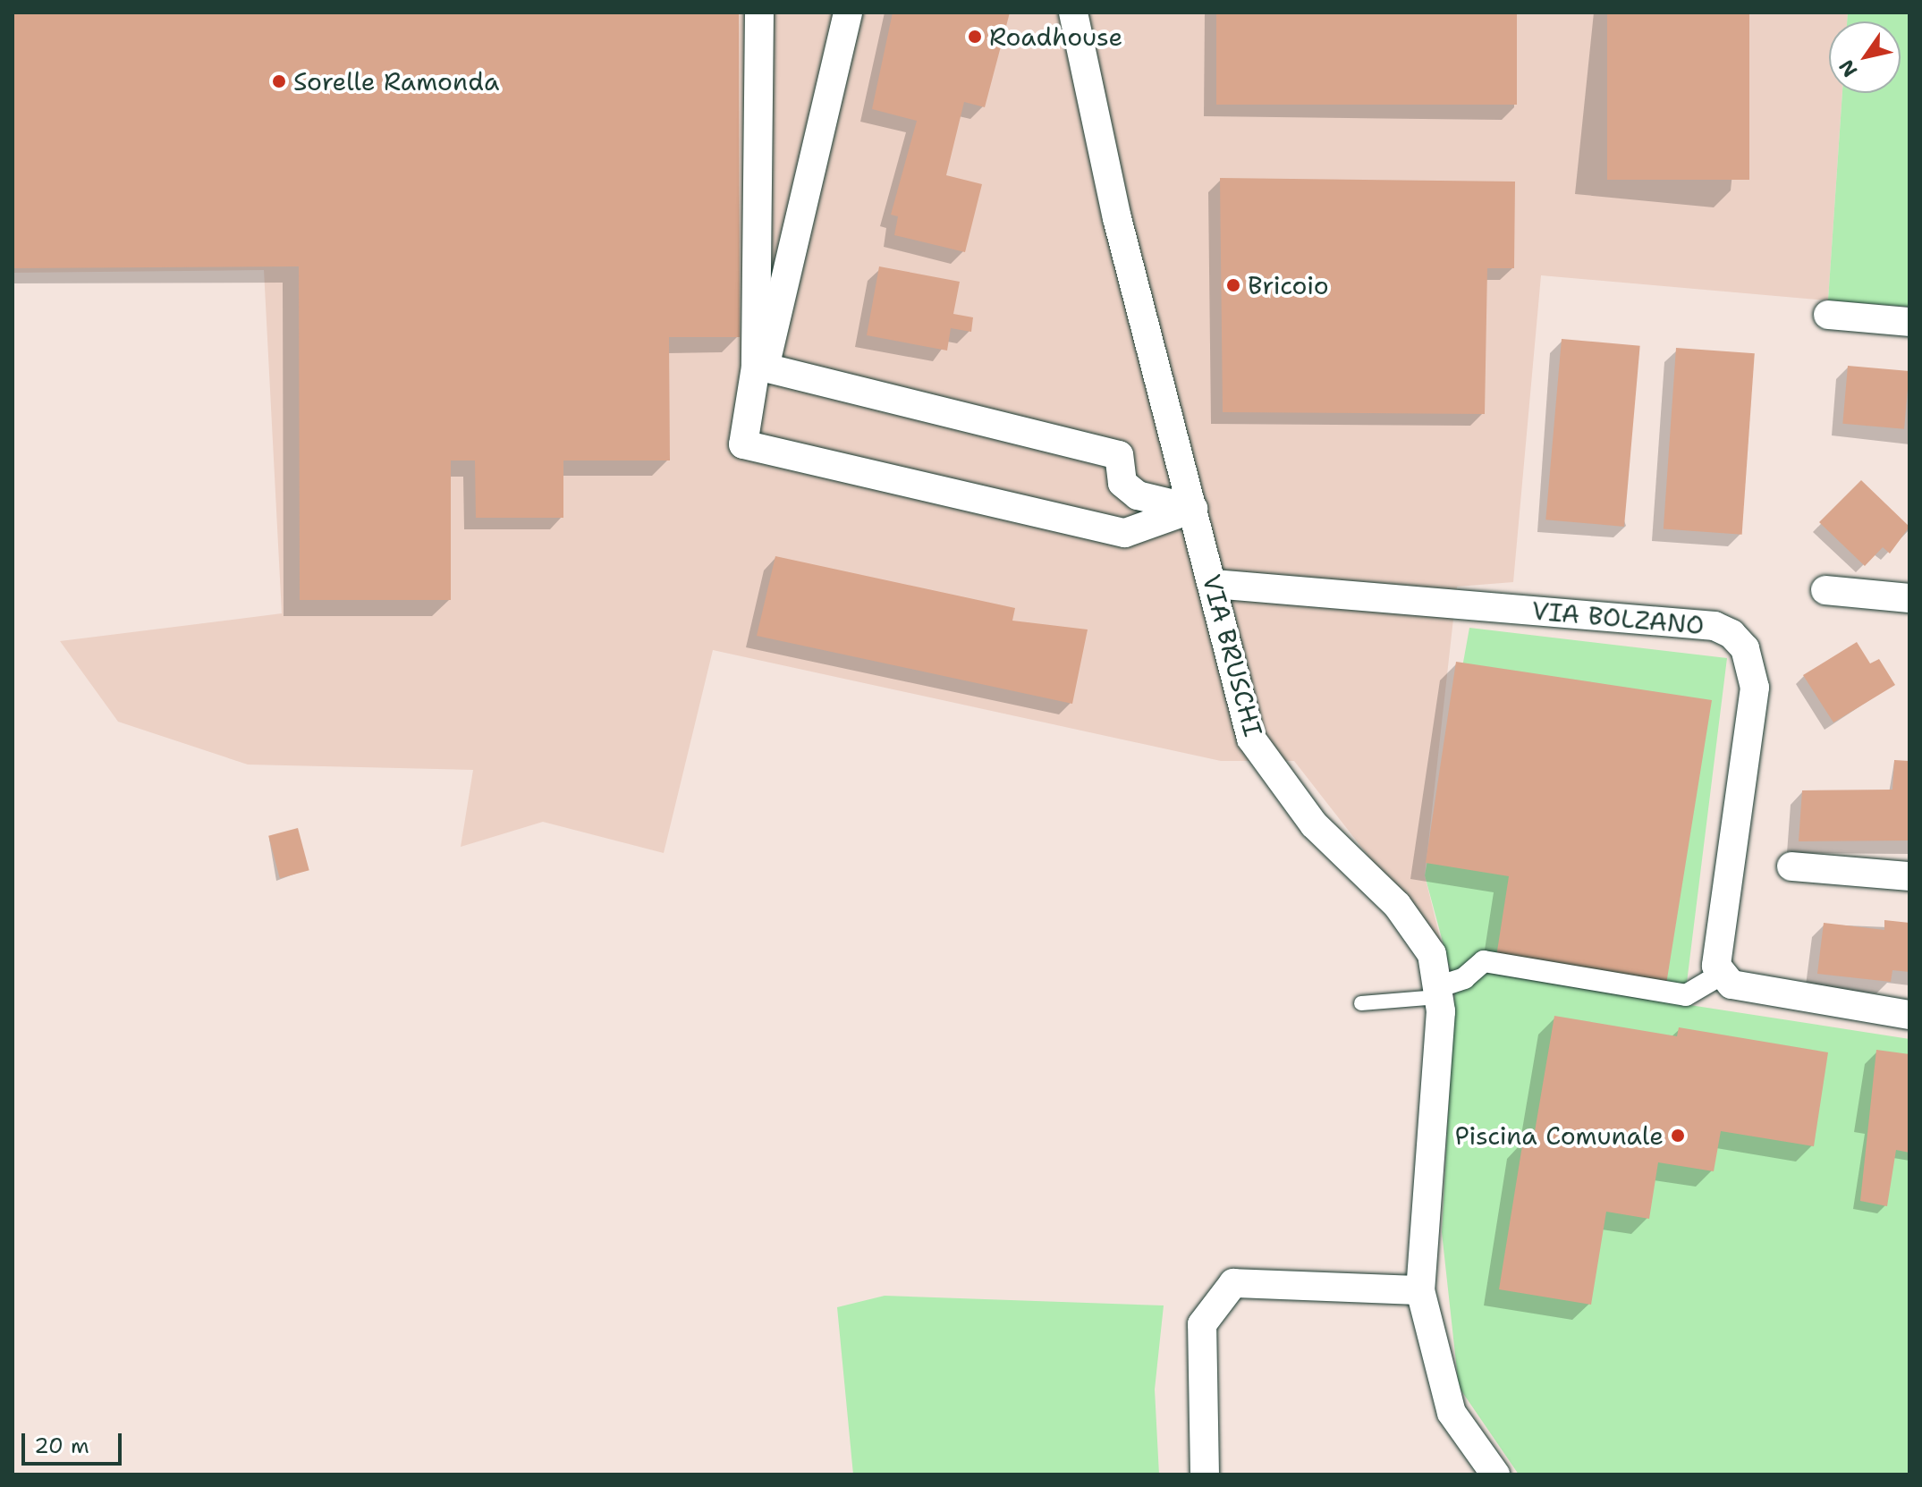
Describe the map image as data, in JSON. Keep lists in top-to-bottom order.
{
  "streets": {
    "street": ["VIA BOLZANO", "VIA BRUSCHI"]
  },
  "crossings": [
    ["VIA BOLZANO", "VIA BRUSCHI"]
  ],
  "places": [
    "Roadhouse",
    "Sorelle Ramonda",
    "Bricoio",
    "Piscina Comunale"
  ],
  "scale_bar": "20 m",
  "north": "bottom left"
}
